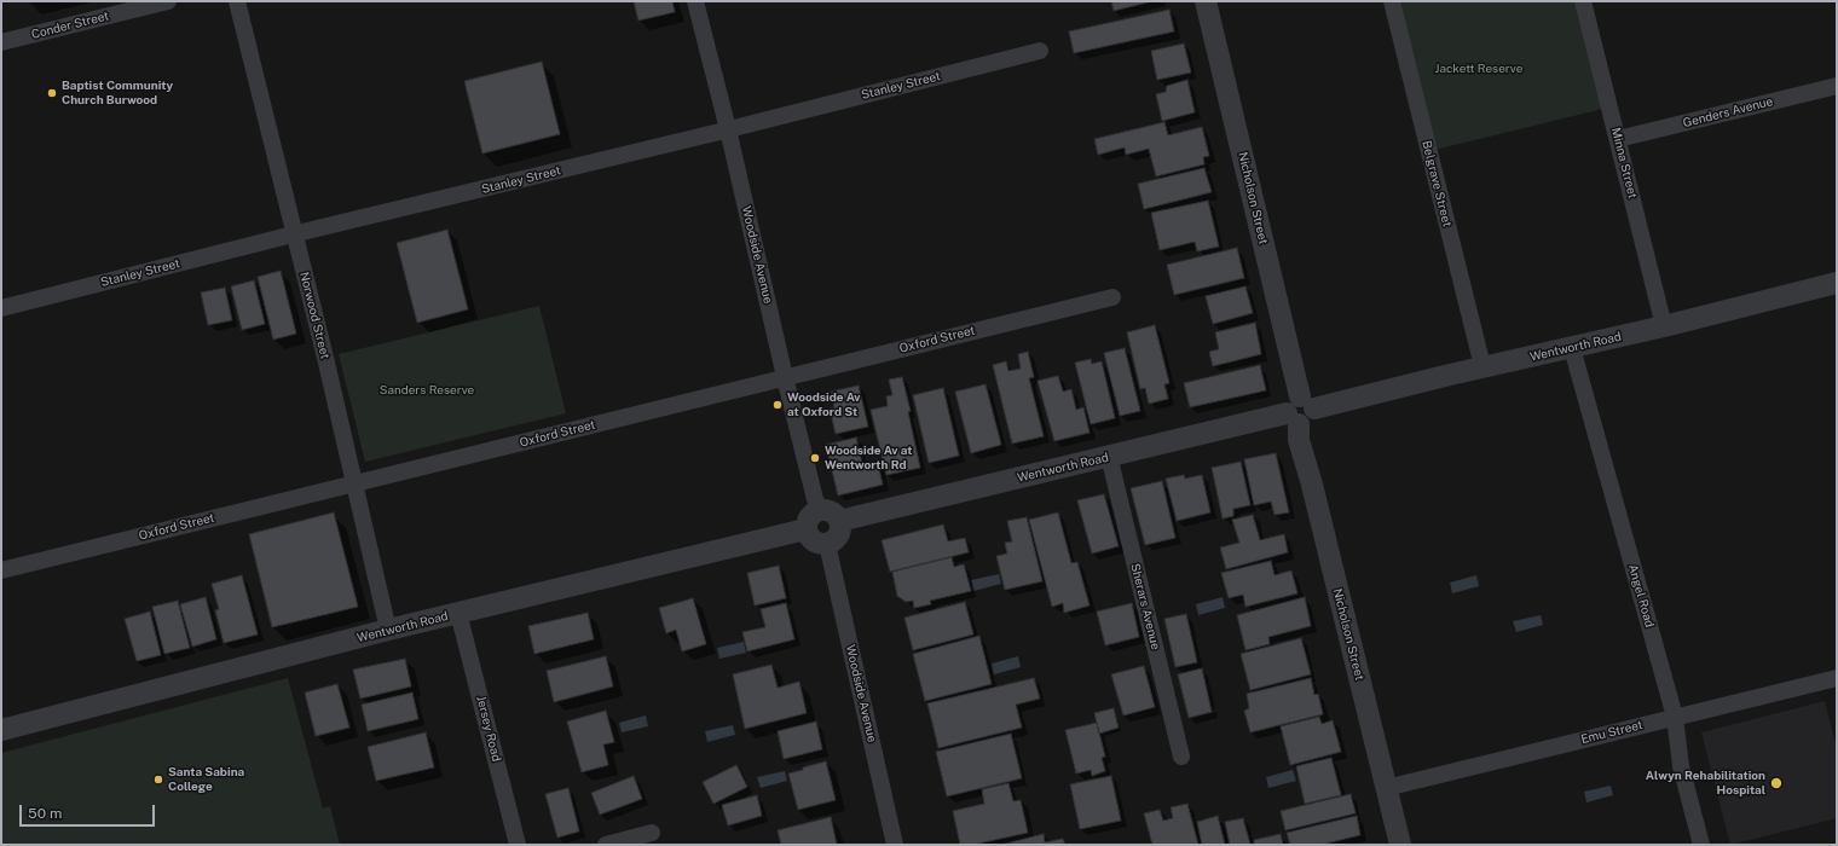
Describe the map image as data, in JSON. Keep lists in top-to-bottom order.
{
  "streets": {
    "street": [
      "Conder Street",
      "Stanley Street",
      "Genders Avenue",
      "Minna Street",
      "Belgrave Street",
      "Nicholson Street",
      "Woodside Avenue",
      "Norwood Street",
      "Oxford Street",
      "Wentworth Road",
      "Angel Road",
      "Sherars Avenue",
      "Jersey Road",
      "Emu Street"
    ]
  },
  "crossings": [
    ["Stanley Street", "Woodside Avenue"],
    ["Stanley Street", "Norwood Street"],
    ["Genders Avenue", "Minna Street"],
    ["Minna Street", "Wentworth Road"],
    ["Belgrave Street", "Wentworth Road"],
    ["Nicholson Street", "Wentworth Road"],
    ["Nicholson Street", "Emu Street"],
    ["Woodside Avenue", "Oxford Street"],
    ["Woodside Avenue", "Wentworth Road"],
    ["Norwood Street", "Oxford Street"],
    ["Norwood Street", "Wentworth Road"],
    ["Wentworth Road", "Angel Road"],
    ["Wentworth Road", "Sherars Avenue"],
    ["Wentworth Road", "Jersey Road"],
    ["Angel Road", "Emu Street"]
  ],
  "parks": ["Jackett Reserve", "Sanders Reserve"],
  "places": [
    "Baptist Community Church Burwood",
    "Woodside Av at Oxford St",
    "Woodside Av at Wentworth Rd",
    "Santa Sabina College",
    "Alwyn Rehabilitation Hospital"
  ],
  "scale_bar": "50 m"
}
